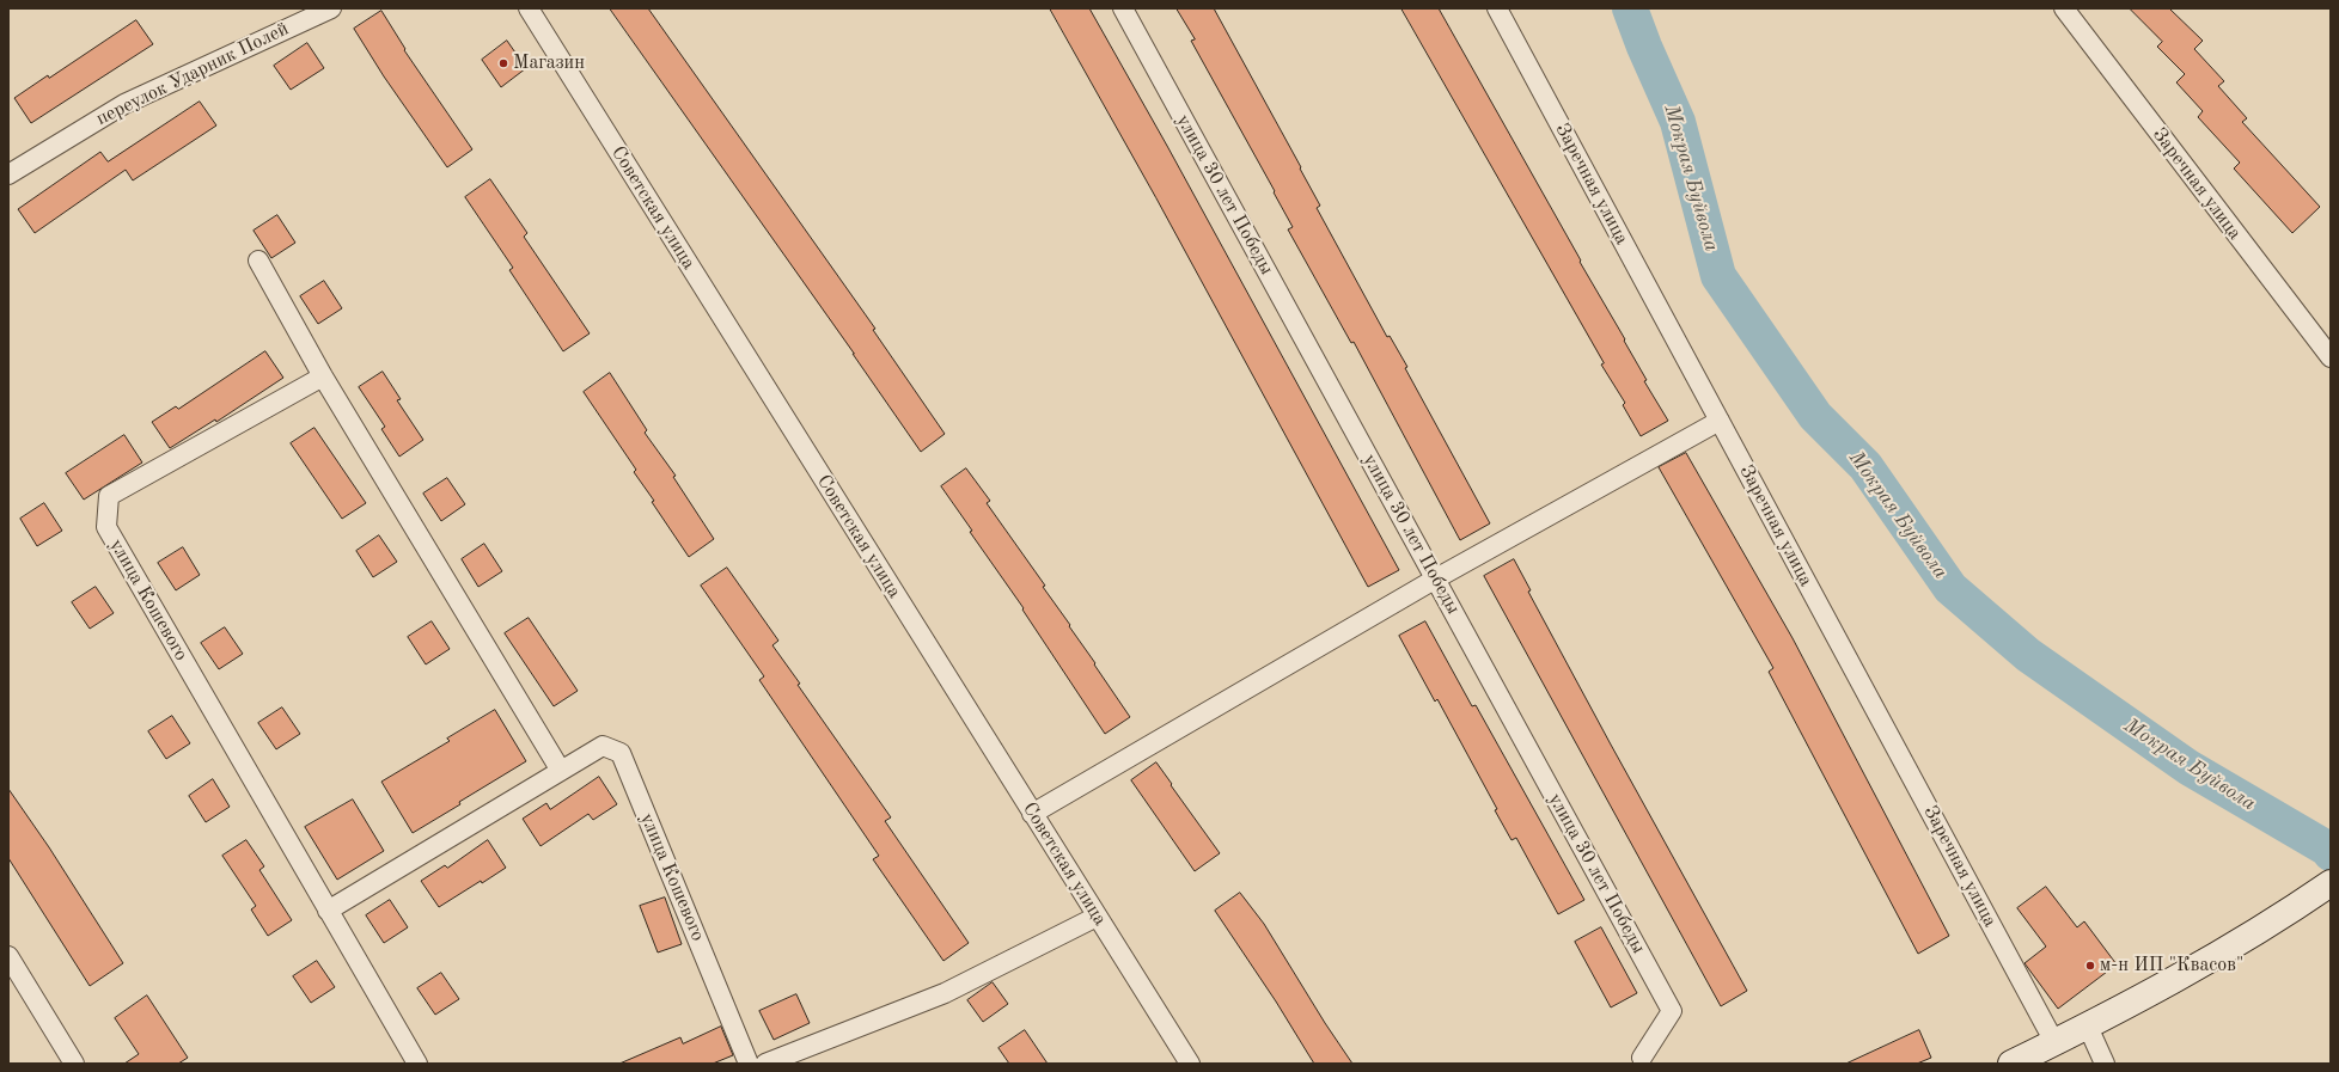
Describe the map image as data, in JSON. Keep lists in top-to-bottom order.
{
  "streets": {
    "street": [
      "переулок Ударник Полей",
      "Заречная улица",
      "улица 30 лет Победы",
      "Советская улица",
      "улица Кошевого"
    ]
  },
  "water": ["Мокрая Буйвола"],
  "places": ["Магазин", "м-н ИП \"Квасов\""]
}
